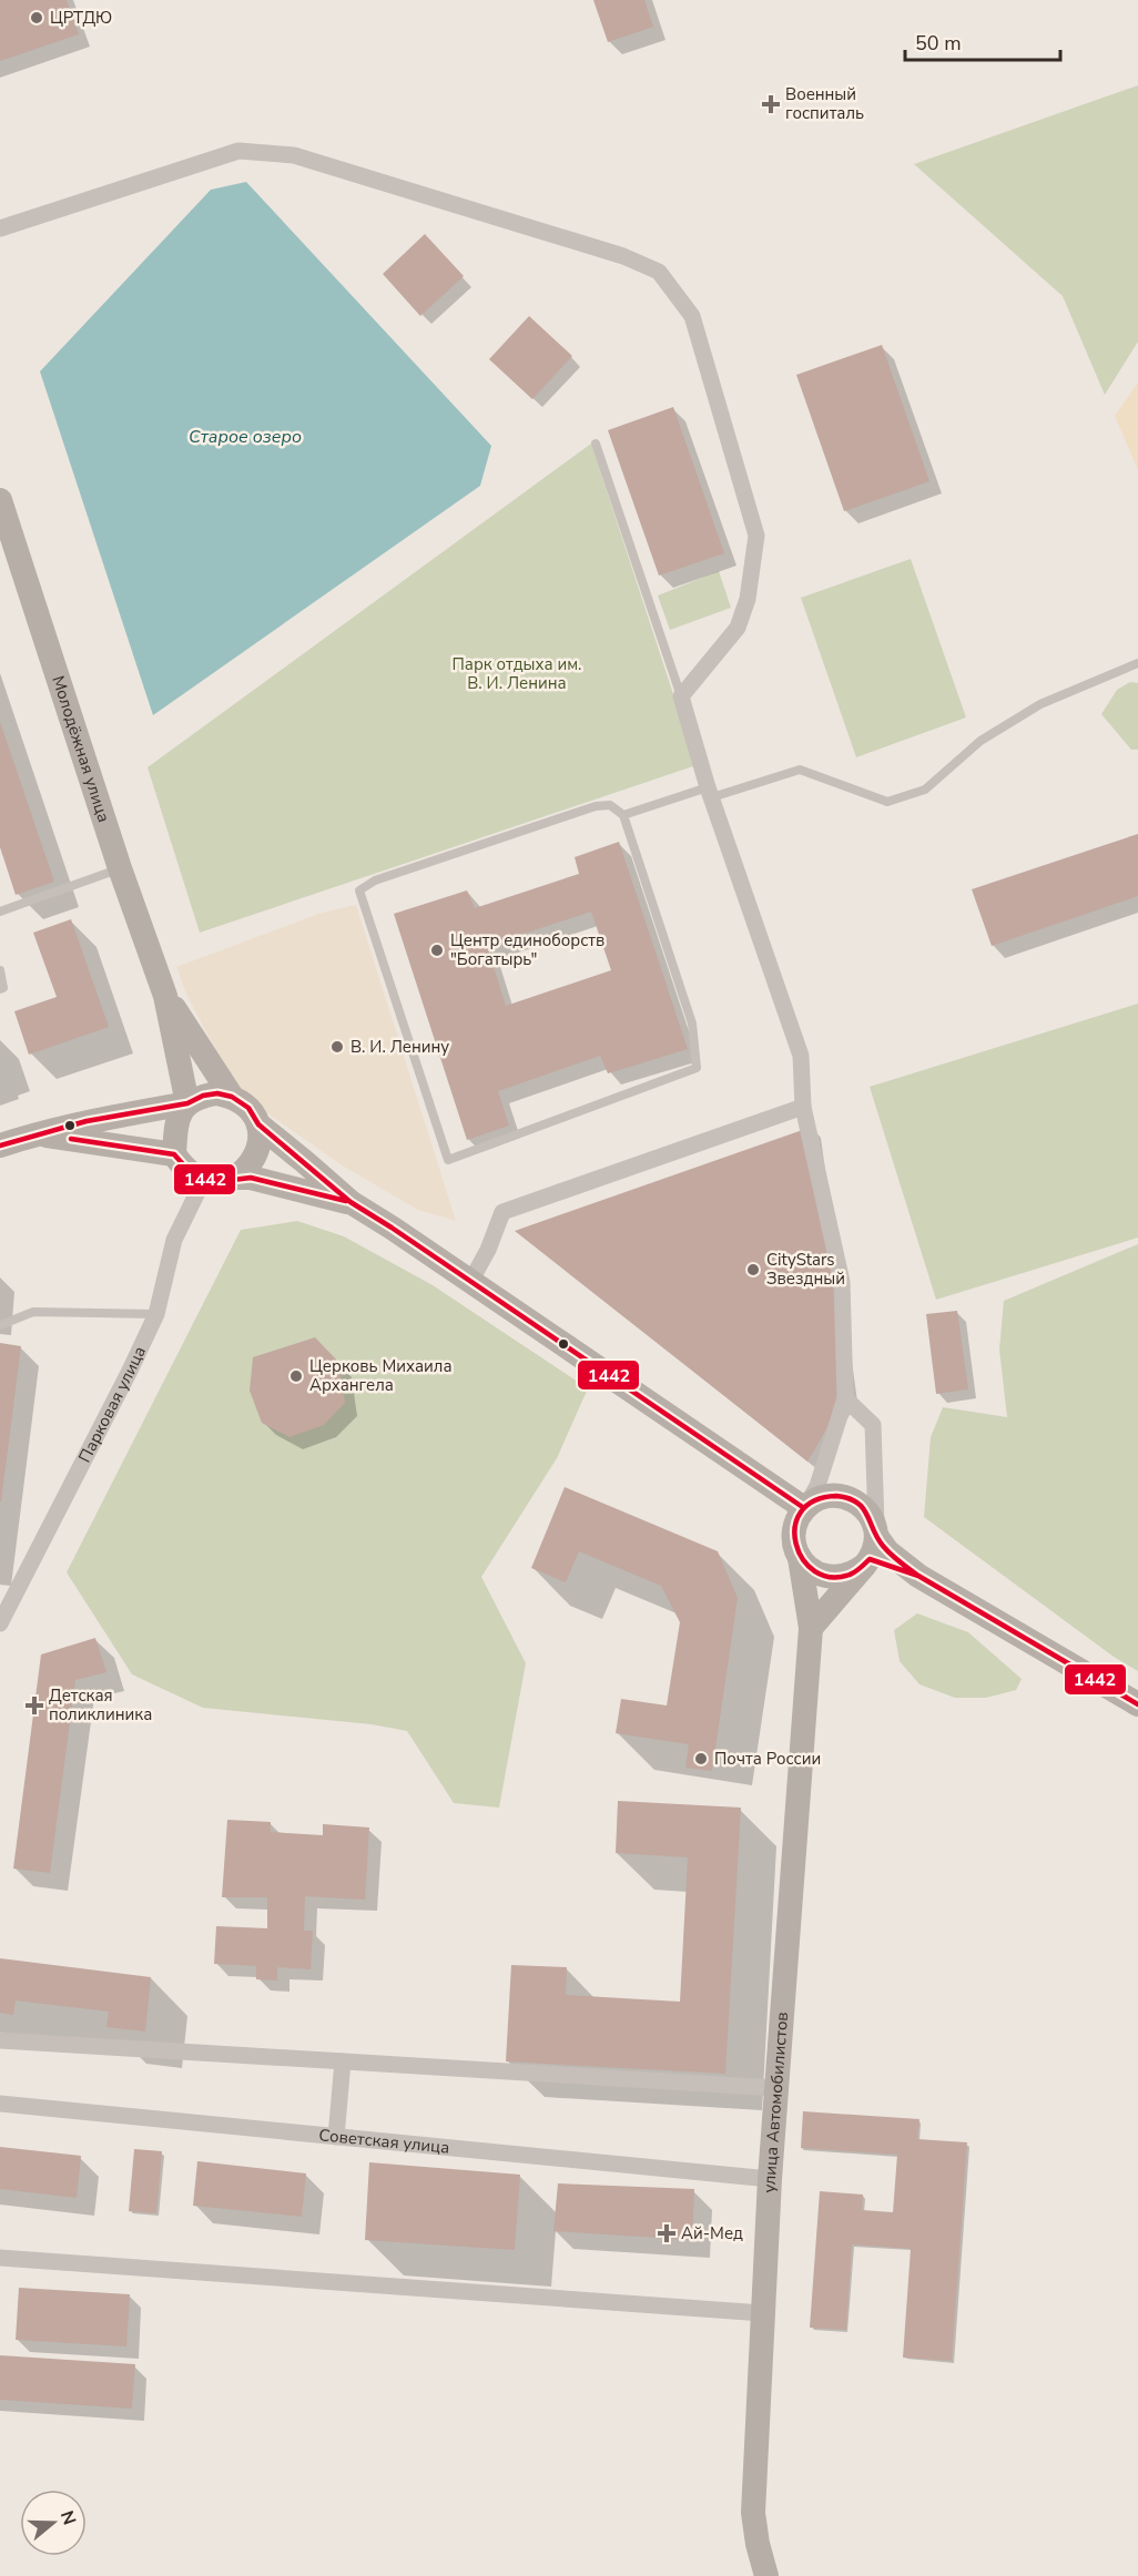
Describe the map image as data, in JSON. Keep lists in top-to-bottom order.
{
  "streets": {
    "street": [
      "Молодёжная улица",
      "Парковая улица",
      "улица Автомобилистов",
      "Советская улица"
    ]
  },
  "crossings": [
    ["Молодёжная улица", "Парковая улица"],
    ["улица Автомобилистов", "Советская улица"]
  ],
  "water": ["Старое озеро"],
  "parks": ["Парк отдыха им. В. И. Ленина"],
  "places": {
    "other": [
      "ЦРТДЮ",
      "Центр единоборств \"Богатырь\"",
      "В. И. Ленину",
      "CityStars Звездный",
      "Церковь Михаила Архангела",
      "Почта России"
    ],
    "health": ["Военный госпиталь", "Детская поликлиника", "Ай-Мед"]
  },
  "lines": ["transit line 1442"],
  "scale_bar": "50 m",
  "north": "right"
}
